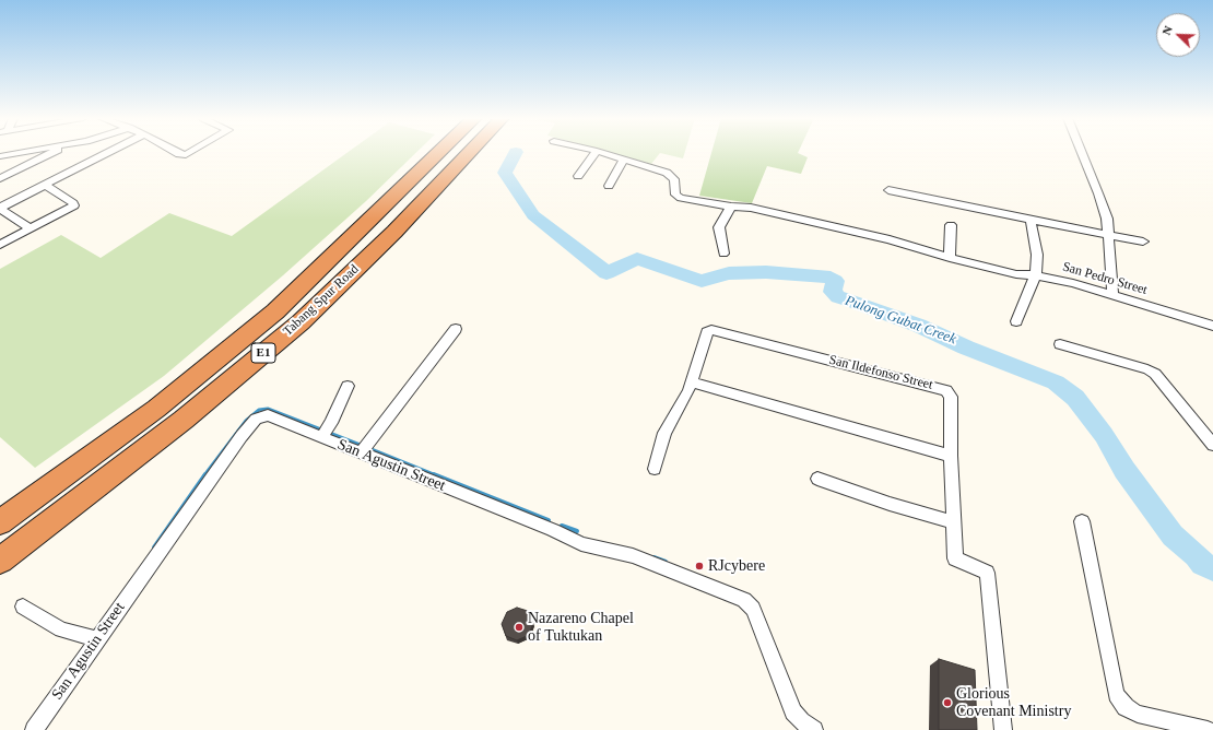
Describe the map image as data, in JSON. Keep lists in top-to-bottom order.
{
  "streets": {
    "highway": ["Tabang Spur Road", "E1"],
    "street": ["San Pedro Street", "San Ildefonso Street", "San Agustin Street"]
  },
  "water": ["Pulong Gubat Creek"],
  "places": ["RJcybere", "Nazareno Chapel of Tuktukan", "Glorious Covenant Ministry"],
  "north": "top left"
}
